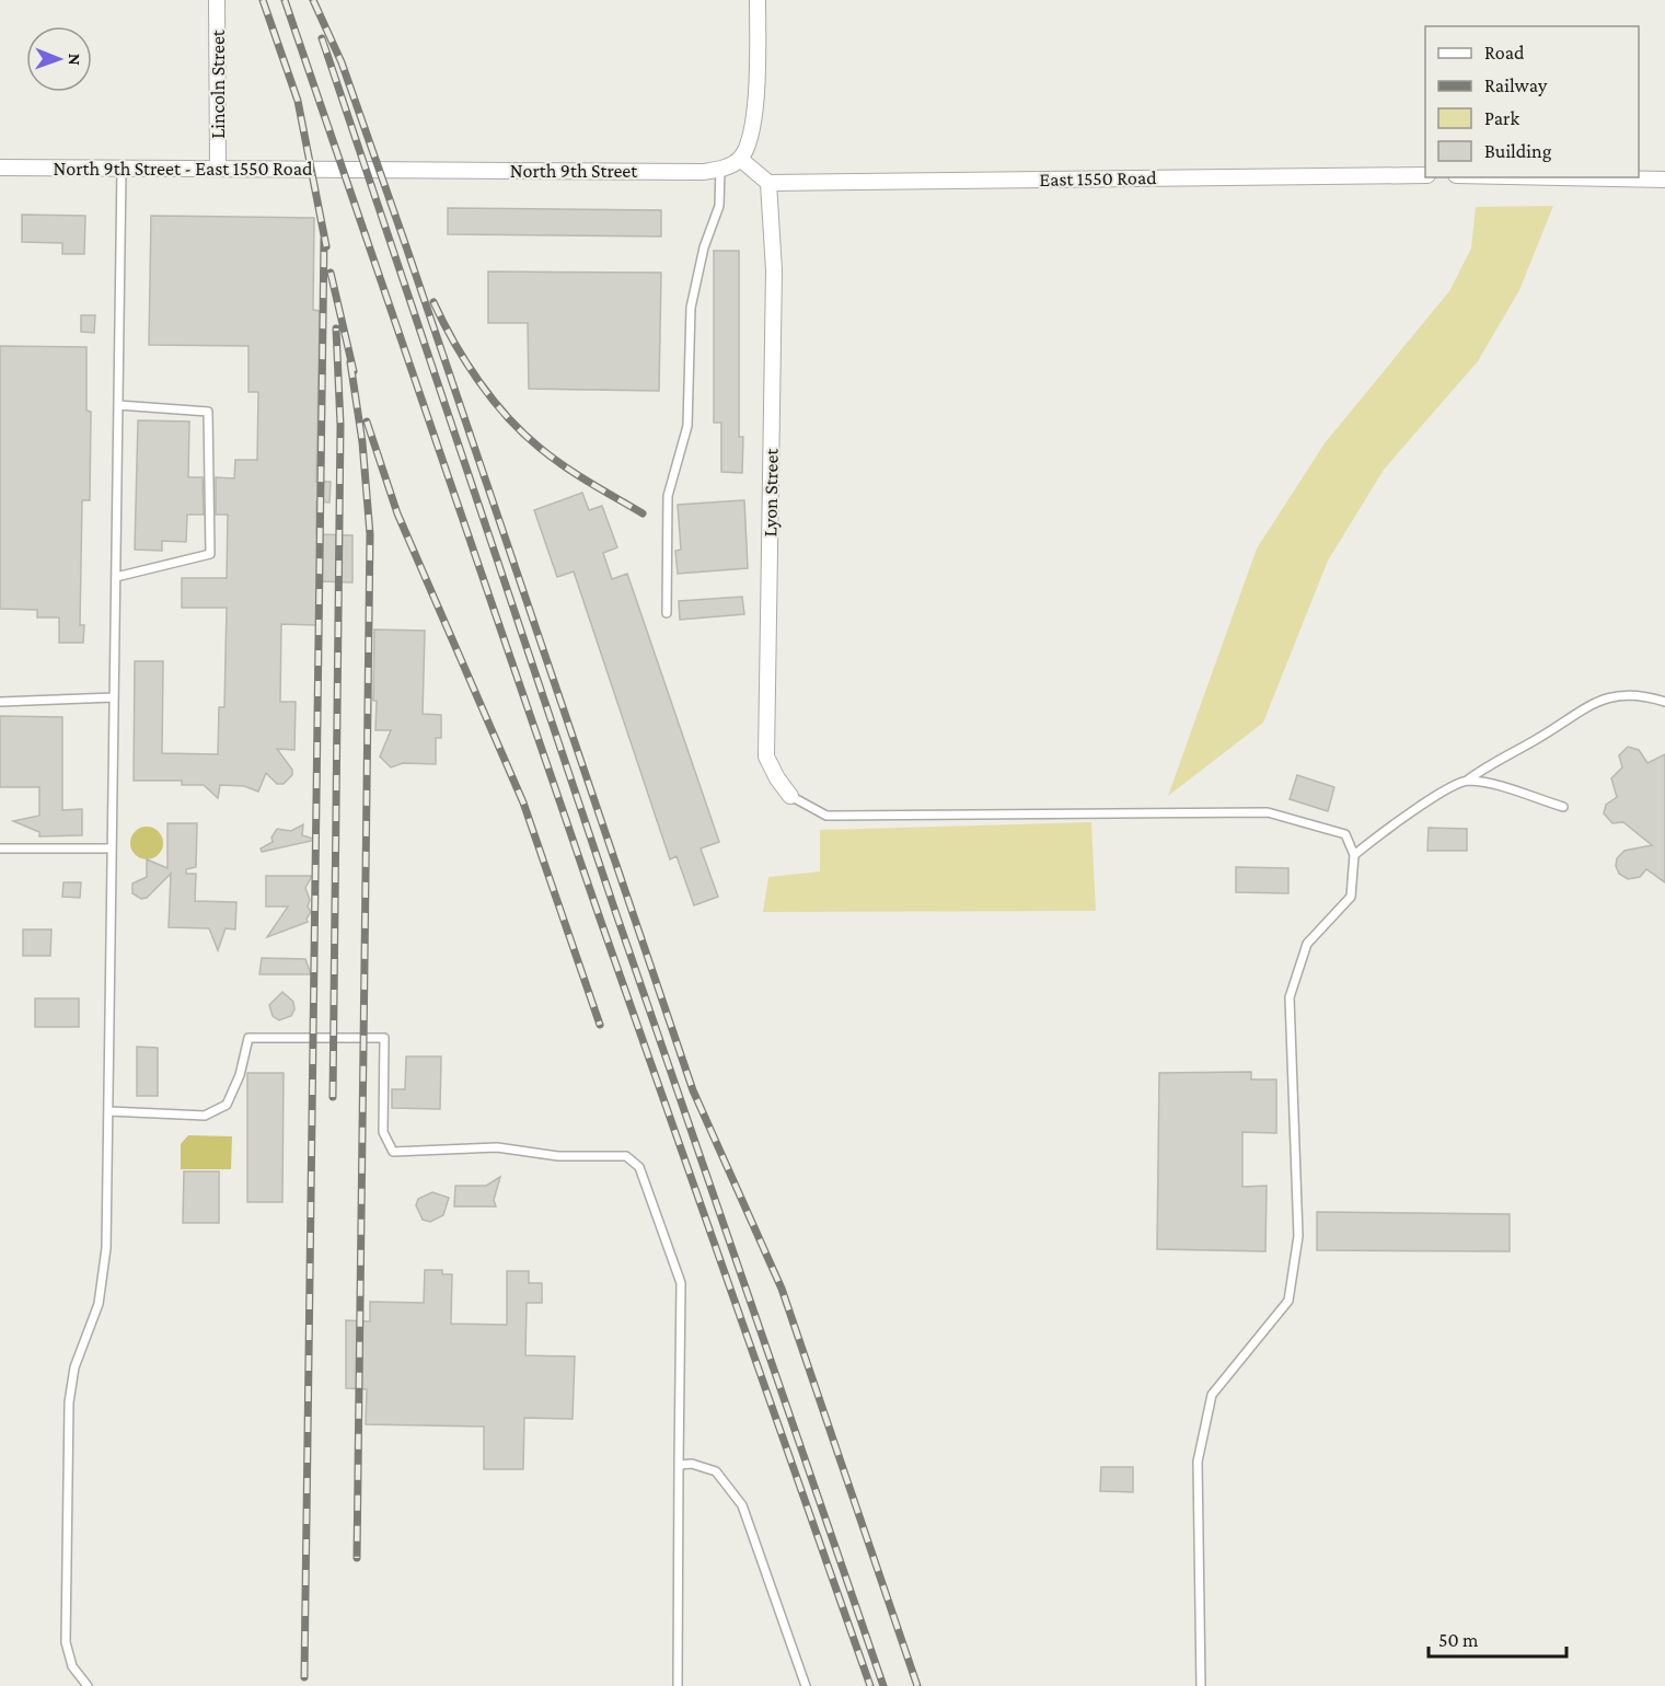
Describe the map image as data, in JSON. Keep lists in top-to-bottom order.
{
  "streets": {
    "street": [
      "Lincoln Street",
      "North 9th Street - East 1550 Road",
      "North 9th Street",
      "East 1550 Road",
      "Lyon Street"
    ]
  },
  "crossings": [
    ["Lincoln Street", "North 9th Street - East 1550 Road"],
    ["North 9th Street - East 1550 Road", "North 9th Street"],
    ["East 1550 Road", "Lyon Street"]
  ],
  "legend": [
    "Road",
    "Railway",
    "Park",
    "Building"
  ],
  "scale_bar": "50 m",
  "north": "right"
}
